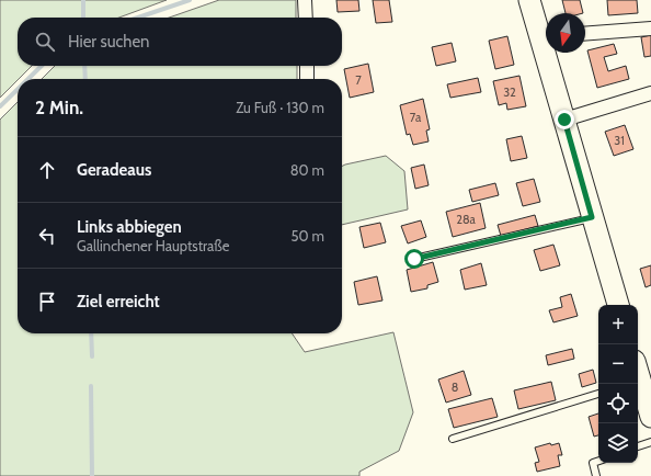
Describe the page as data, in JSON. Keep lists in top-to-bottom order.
{
  "house_numbers": [
    "7",
    "32",
    "7a",
    "31",
    "28a",
    "8"
  ],
  "north": "bottom",
  "page": {
    "search": "Hier suchen",
    "heading": ["2 Min.", "Zu Fuß · 130 m"],
    "list": [
      ["Geradeaus", "80 m"],
      ["Links abbiegen", "Gallinchener Hauptstraße", "50 m"],
      "Ziel erreicht"
    ],
    "map_buttons": ["+", "−"]
  }
}
